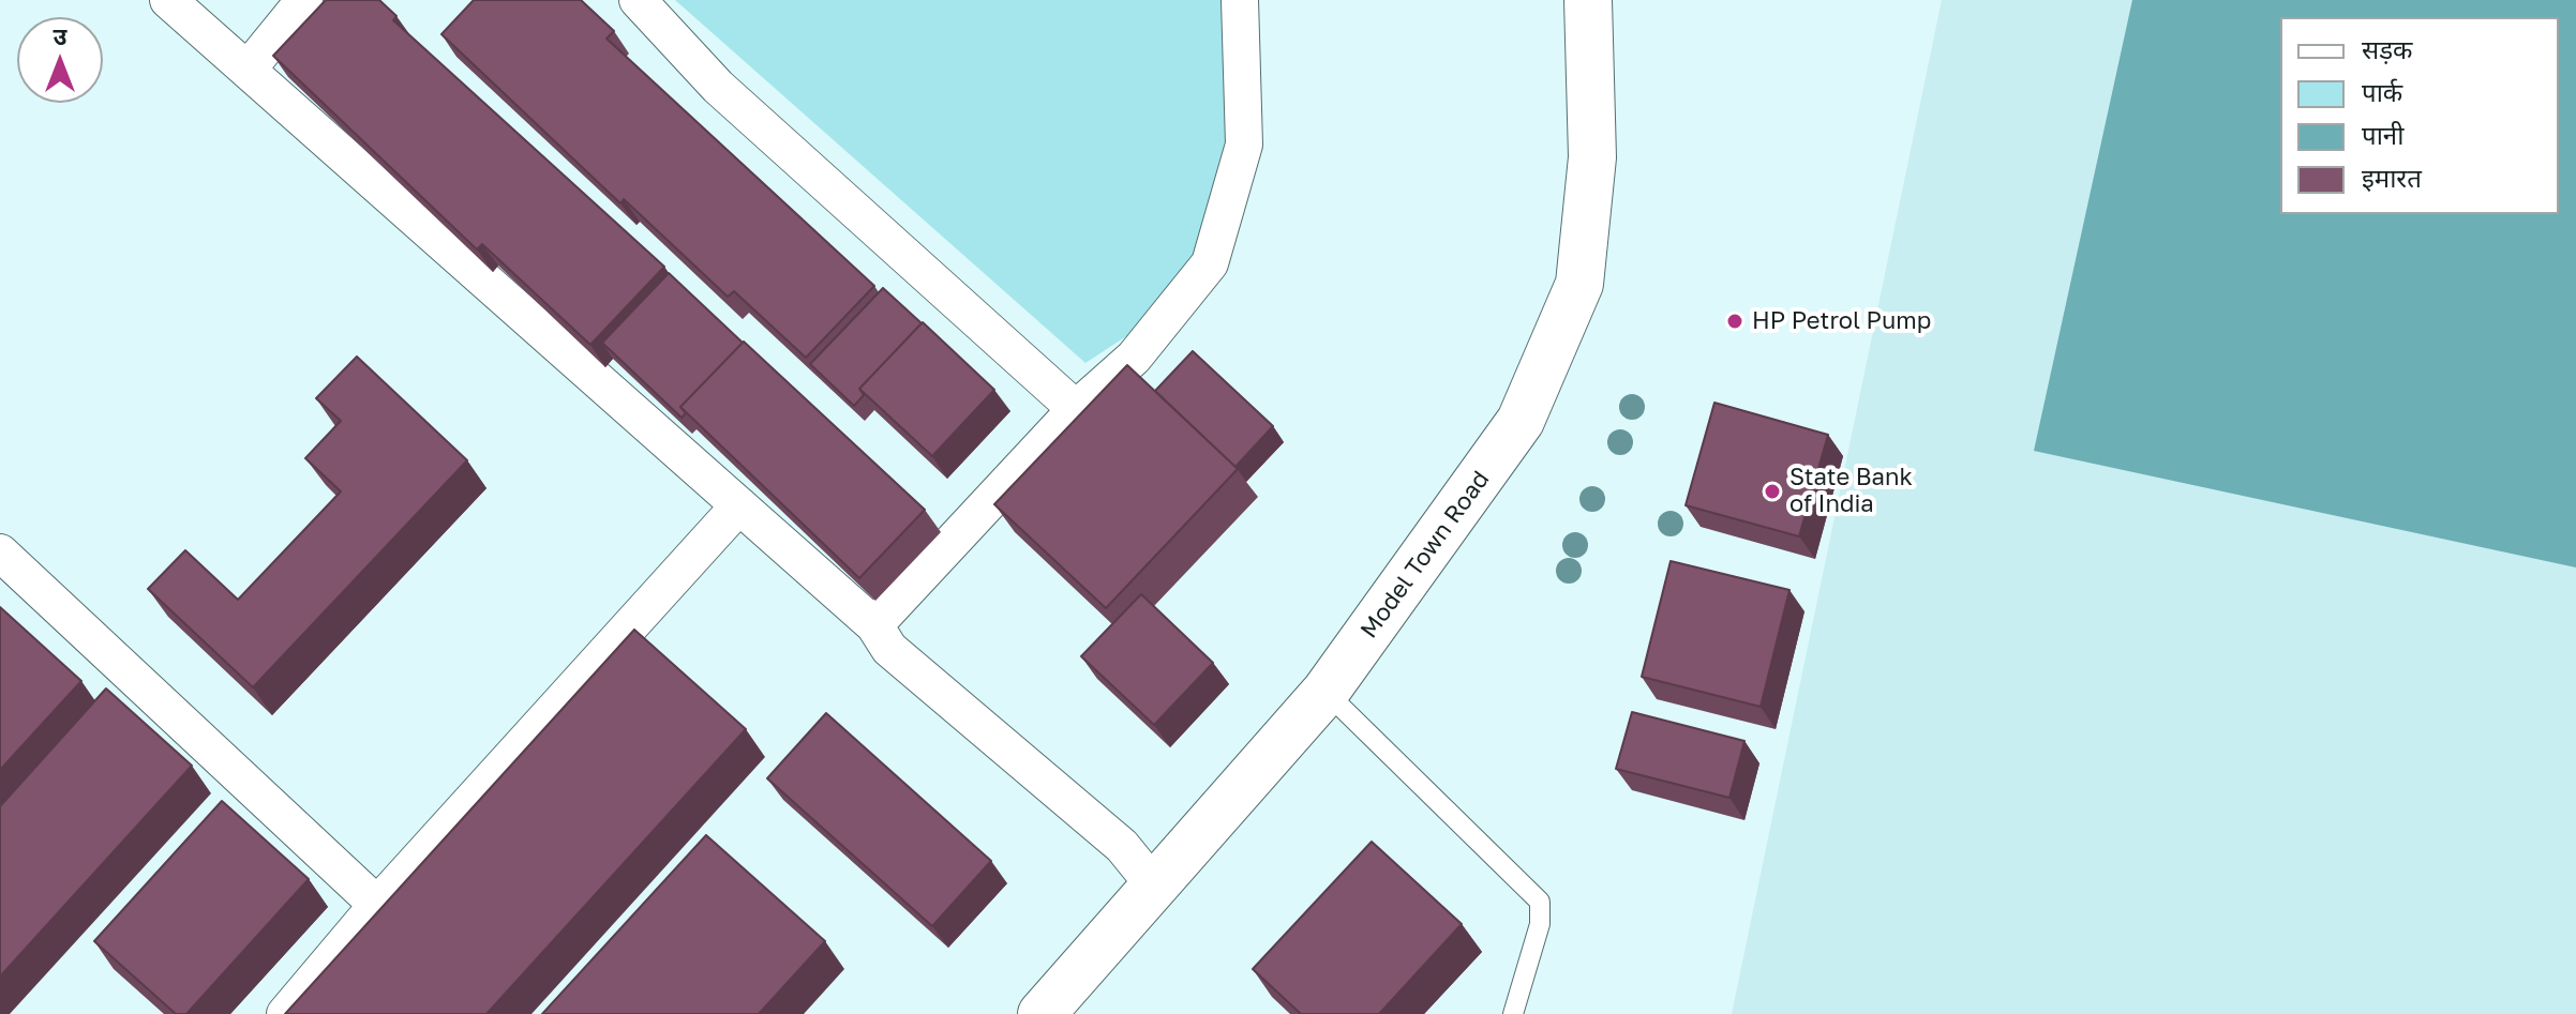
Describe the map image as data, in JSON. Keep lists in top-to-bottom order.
{
  "streets": {
    "main road": ["Model Town Road"]
  },
  "places": ["HP Petrol Pump", "State Bank of India"],
  "legend": [
    "सड़क",
    "पार्क",
    "पानी",
    "इमारत"
  ],
  "north": "top"
}
